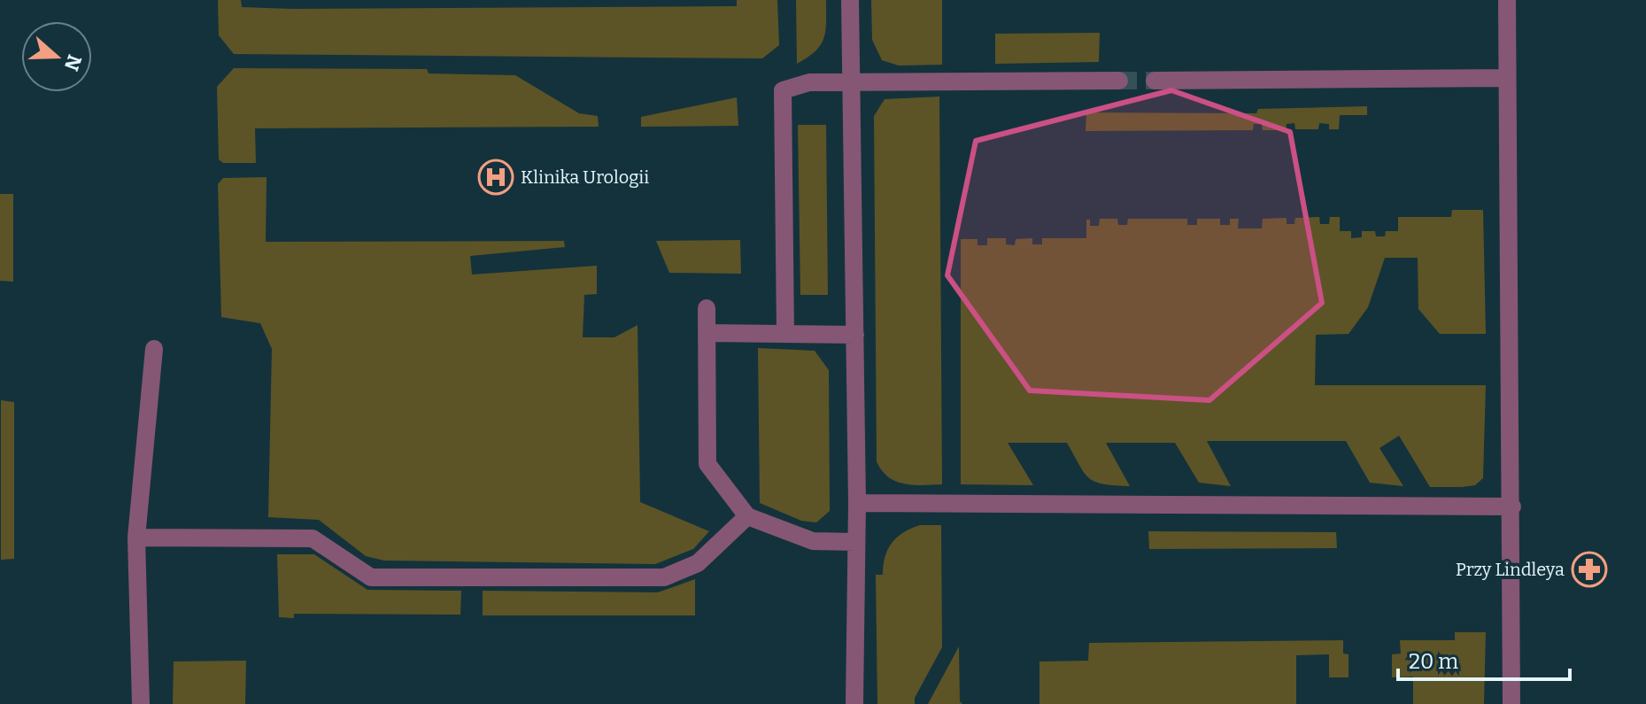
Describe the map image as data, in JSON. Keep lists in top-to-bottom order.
{
  "places": {
    "hospital": ["Klinika Urologii"],
    "pharmacy": ["Przy Lindleya"]
  },
  "scale_bar": "20 m",
  "north": "right"
}
